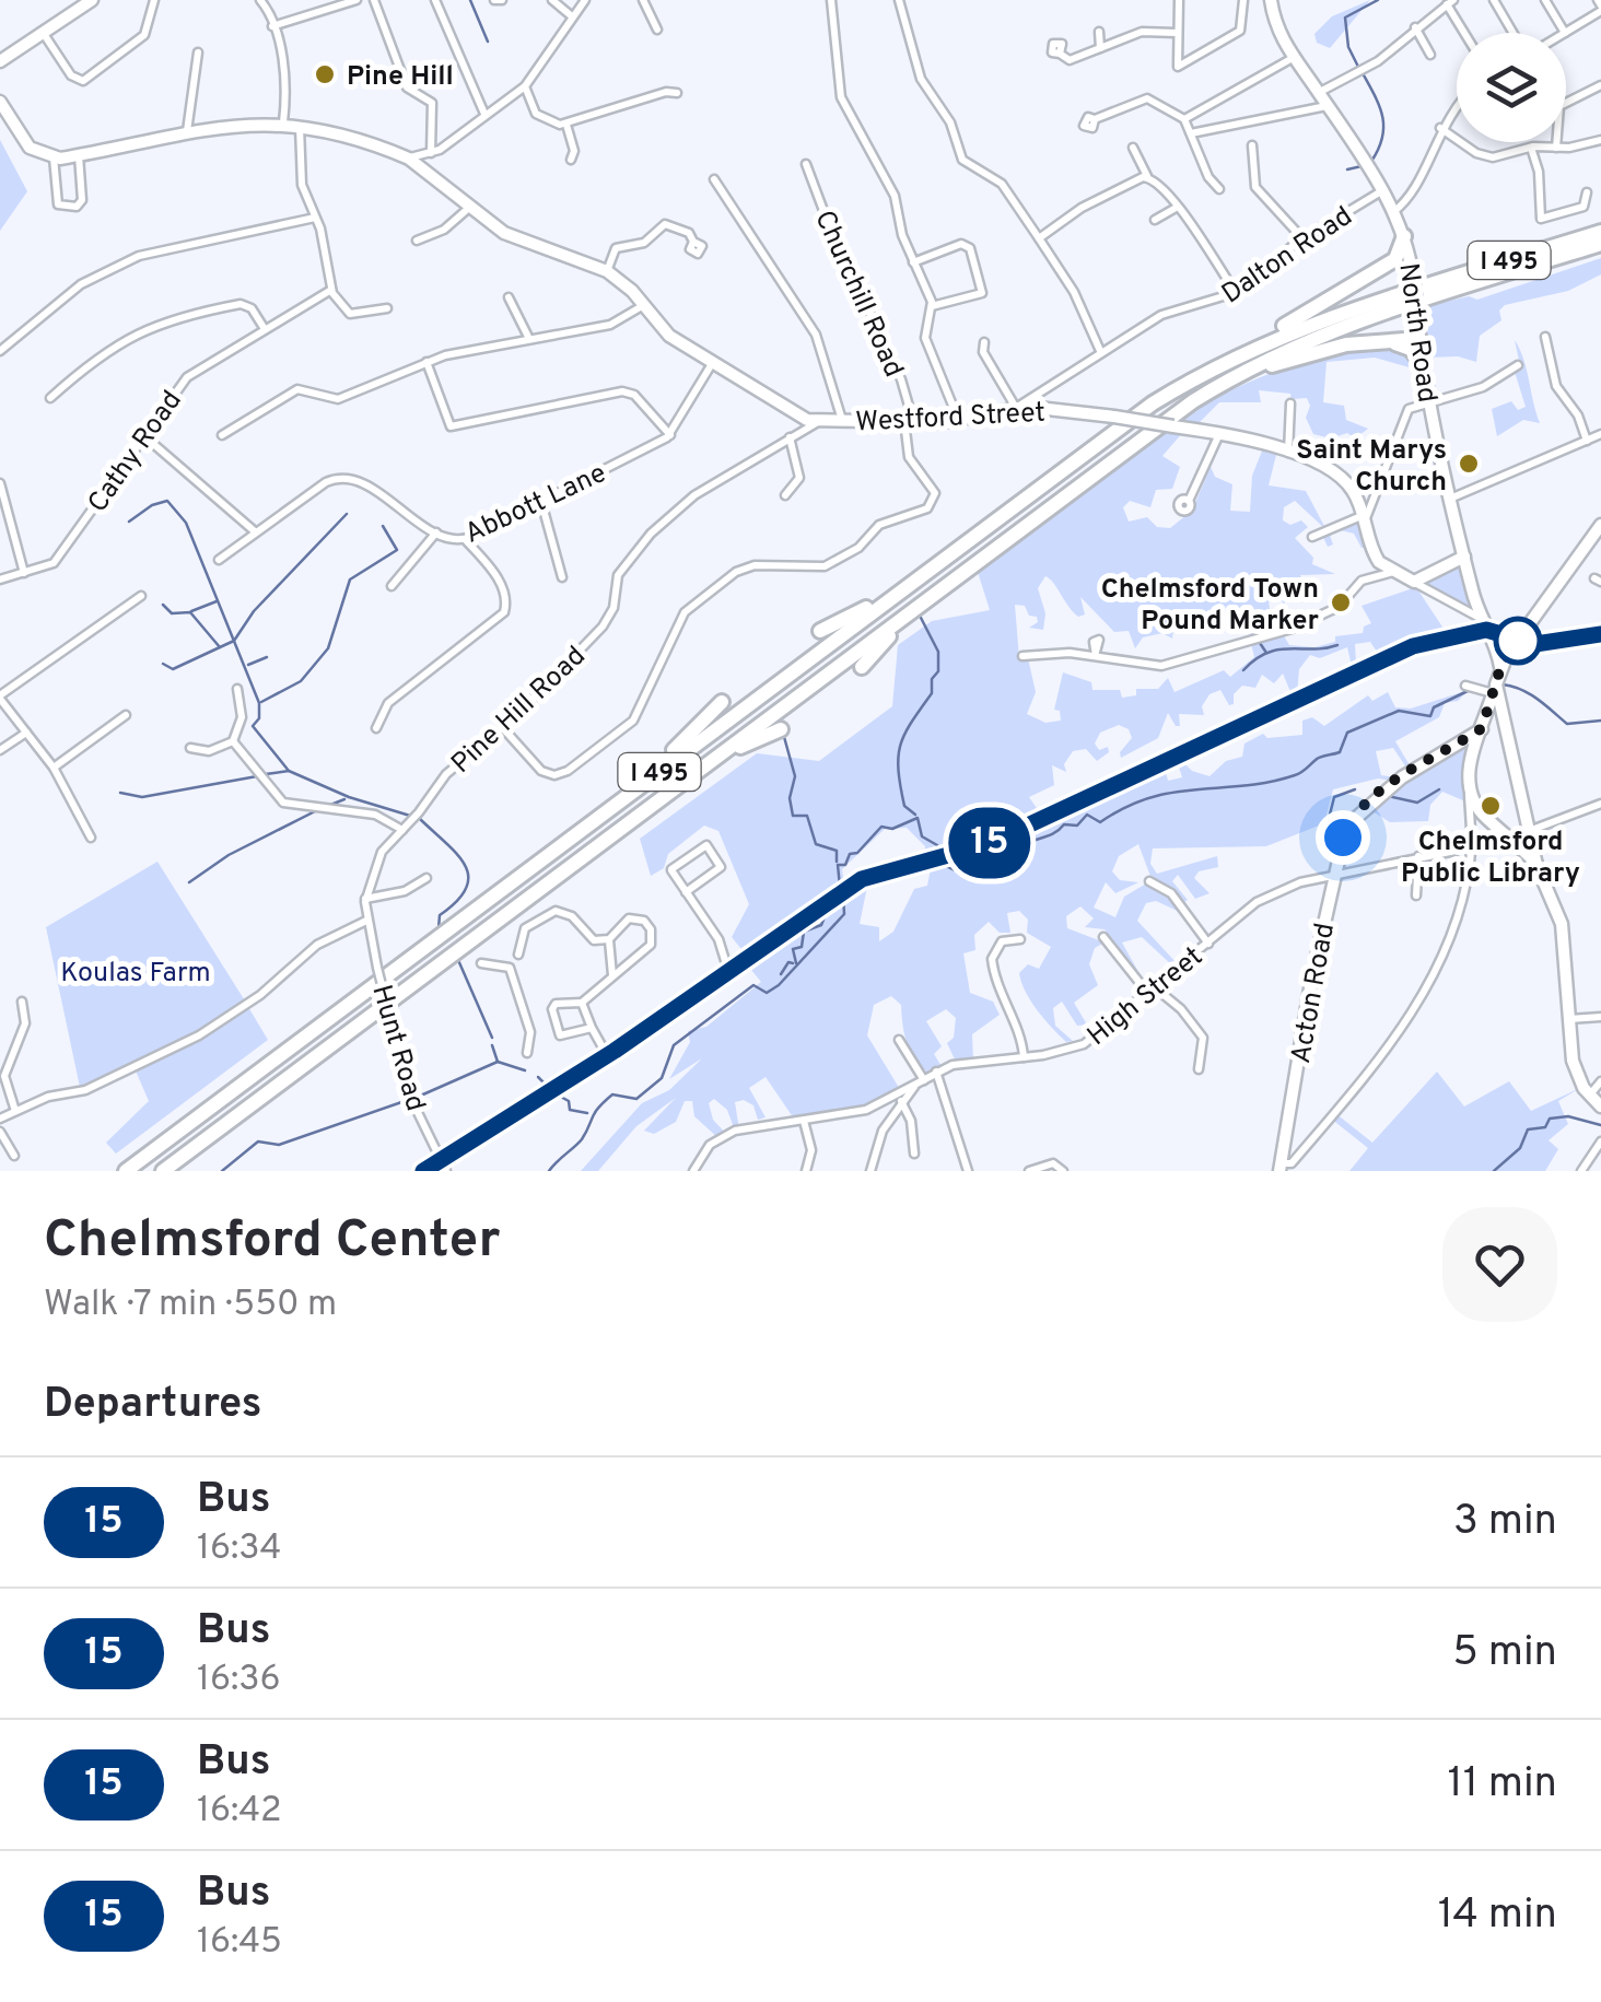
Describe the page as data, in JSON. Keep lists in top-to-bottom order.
{
  "streets": {
    "highway": ["I 495"],
    "main road": ["North Road", "Westford Street", "Acton Road"],
    "street": [
      "Dalton Road",
      "Churchill Road",
      "Cathy Road",
      "Abbott Lane",
      "Pine Hill Road",
      "High Street",
      "Hunt Road"
    ]
  },
  "crossings": [
    ["Dalton Road", "North Road"],
    ["Dalton Road", "Westford Street"],
    ["Churchill Road", "Westford Street"],
    ["Churchill Road", "Pine Hill Road"],
    ["Westford Street", "Pine Hill Road"],
    ["Pine Hill Road", "Hunt Road"],
    ["Acton Road", "High Street"]
  ],
  "parks": ["Koulas Farm"],
  "places": [
    "Pine Hill",
    "Saint Marys Church",
    "Chelmsford Town Pound Marker",
    "Chelmsford Public Library"
  ],
  "lines": ["bus line 15"],
  "page": {
    "on_map": "15",
    "heading": [
      ["Chelmsford Center", "Walk · 7 min · 550 m"],
      "Departures"
    ],
    "list": [
      {
        "mark": "15",
        "name": "Bus",
        "note": "16:34",
        "value": "3 min"
      },
      {
        "mark": "15",
        "name": "Bus",
        "note": "16:36",
        "value": "5 min"
      },
      {
        "mark": "15",
        "name": "Bus",
        "note": "16:42",
        "value": "11 min"
      },
      {
        "mark": "15",
        "name": "Bus",
        "note": "16:45",
        "value": "14 min"
      }
    ]
  }
}
